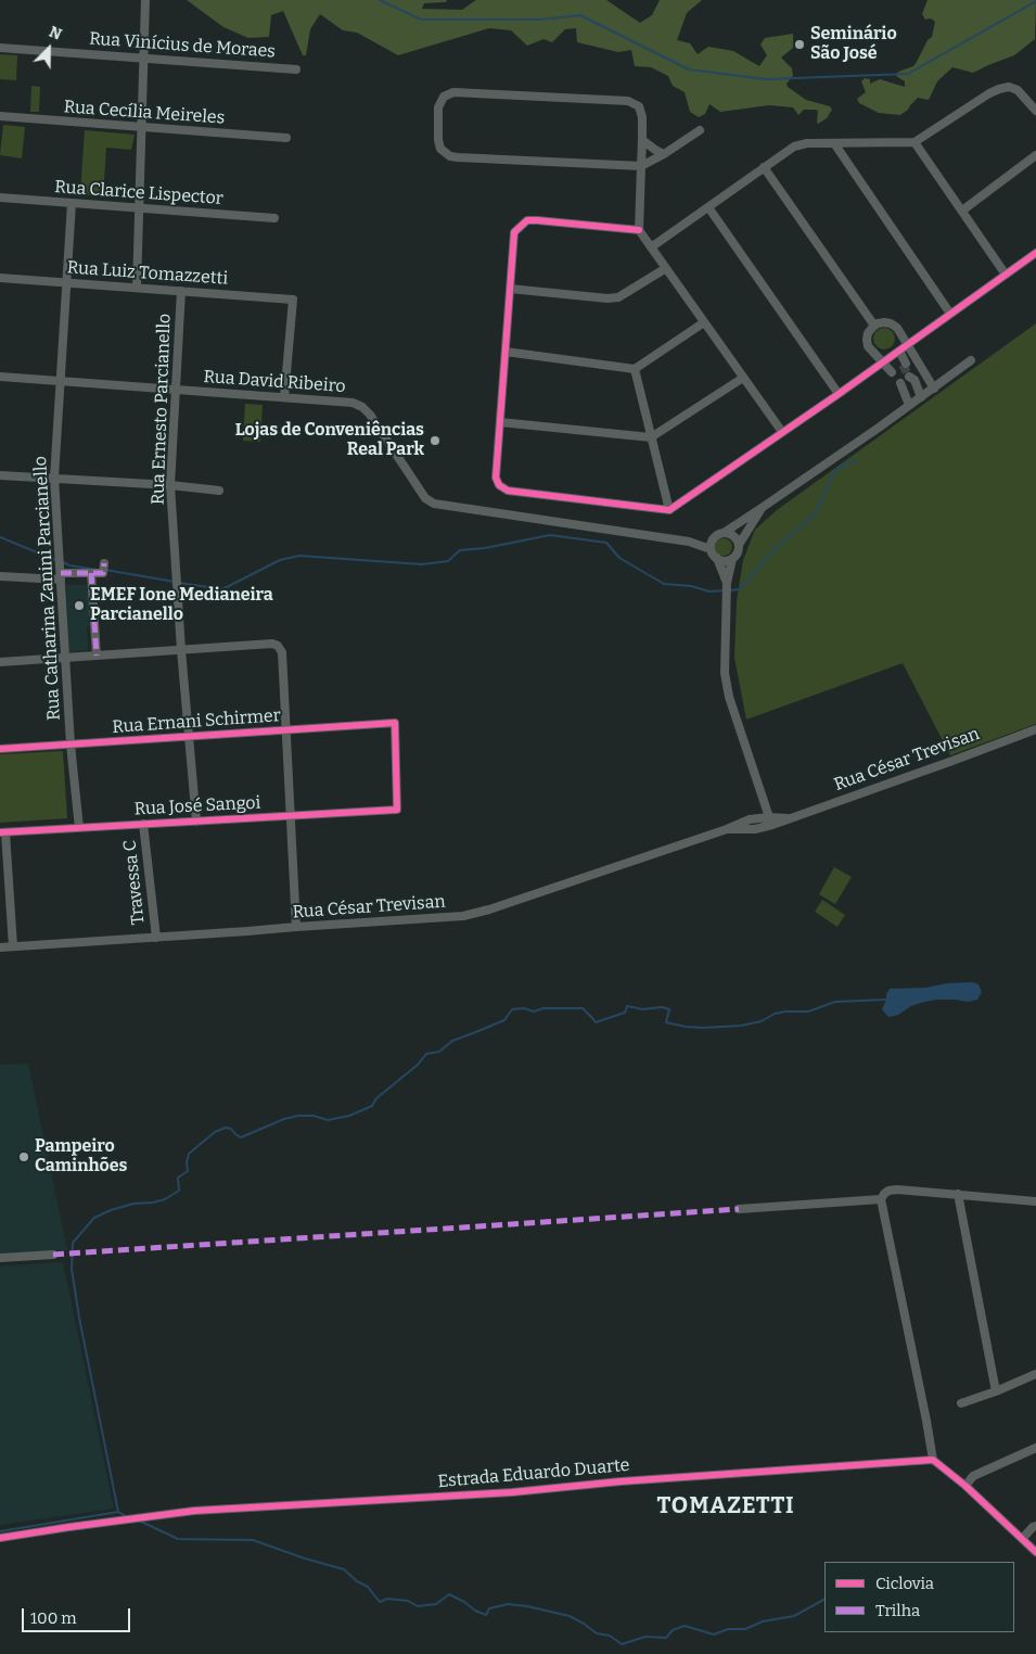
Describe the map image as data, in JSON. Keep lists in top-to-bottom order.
{
  "streets": {
    "street": [
      "Rua Vinícius de Moraes",
      "Rua Cecília Meireles",
      "Rua Clarice Lispector",
      "Rua Luiz Tomazzetti",
      "Rua David Ribeiro",
      "Rua Ernesto Parcianello",
      "Rua Catharina Zanini Parcianello",
      "Rua Ernani Schirmer",
      "Rua César Trevisan",
      "Rua José Sangoi",
      "Travessa C",
      "Estrada Eduardo Duarte"
    ]
  },
  "crossings": [
    ["Rua Clarice Lispector", "Rua Catharina Zanini Parcianello"],
    ["Rua Luiz Tomazzetti", "Rua David Ribeiro"],
    ["Rua Luiz Tomazzetti", "Rua Ernesto Parcianello"],
    ["Rua Luiz Tomazzetti", "Rua Catharina Zanini Parcianello"],
    ["Rua David Ribeiro", "Rua Ernesto Parcianello"],
    ["Rua David Ribeiro", "Rua Catharina Zanini Parcianello"],
    ["Rua Ernesto Parcianello", "Rua Ernani Schirmer"],
    ["Rua Ernesto Parcianello", "Rua José Sangoi"],
    ["Rua Catharina Zanini Parcianello", "Rua Ernani Schirmer"],
    ["Rua Catharina Zanini Parcianello", "Rua José Sangoi"],
    ["Rua Ernani Schirmer", "Rua José Sangoi"],
    ["Rua César Trevisan", "Travessa C"],
    ["Rua José Sangoi", "Travessa C"]
  ],
  "districts": ["TOMAZETTI"],
  "places": [
    "Seminário São José",
    "Lojas de Conveniências Real Park",
    "EMEF Ione Medianeira Parcianello",
    "Pampeiro Caminhões"
  ],
  "legend": ["Ciclovia", "Trilha"],
  "scale_bar": "100 m",
  "north": "top right"
}
